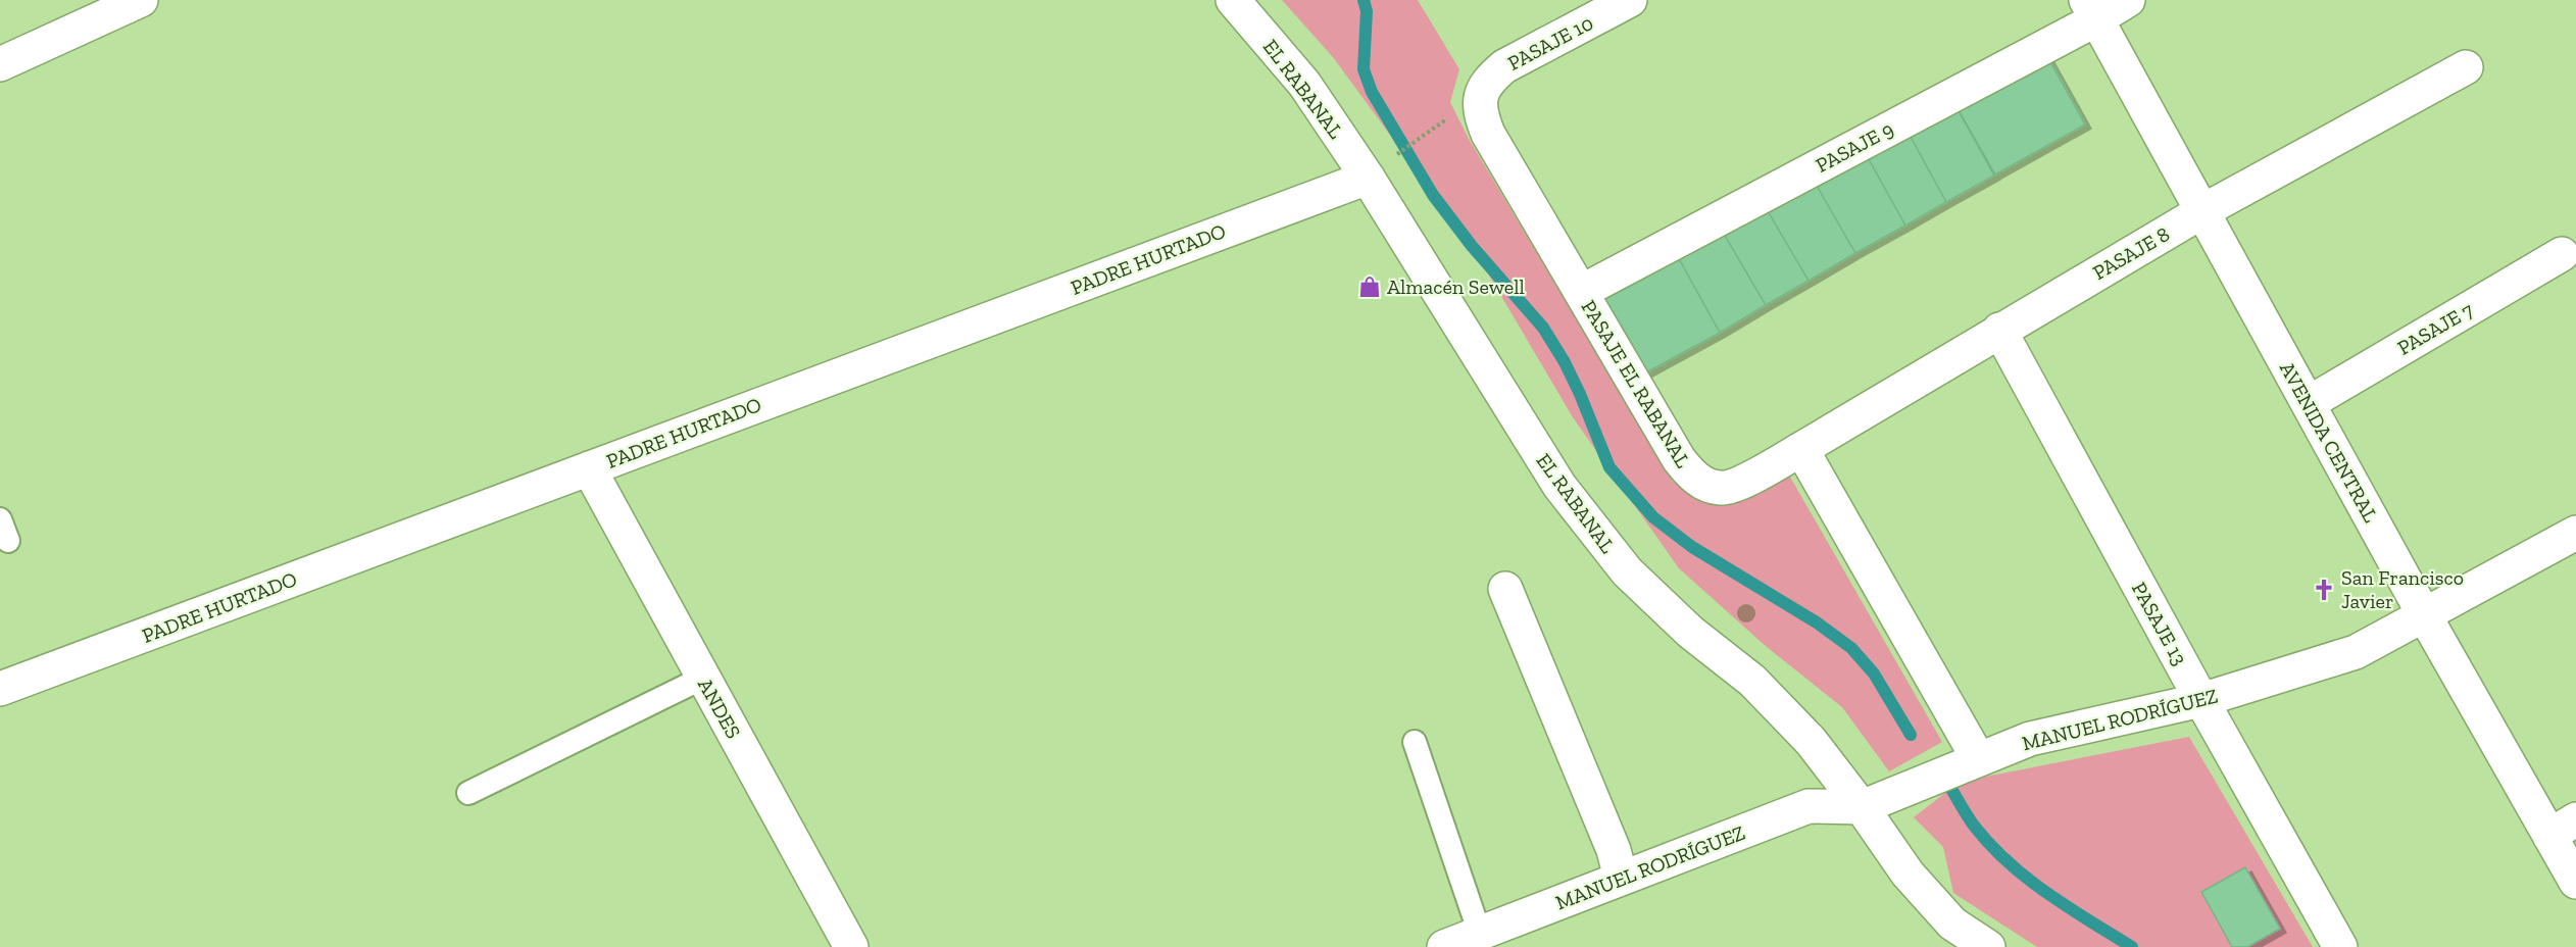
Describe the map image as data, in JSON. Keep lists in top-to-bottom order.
{
  "streets": {
    "street": [
      "PASAJE 10",
      "EL RABANAL",
      "PASAJE 9",
      "PASAJE 8",
      "PADRE HURTADO",
      "PASAJE 7",
      "PASAJE EL RABANAL",
      "AVENIDA CENTRAL",
      "PASAJE 13",
      "ANDES",
      "MANUEL RODRÍGUEZ"
    ]
  },
  "crossings": [
    ["PASAJE 10", "PASAJE EL RABANAL"],
    ["EL RABANAL", "PADRE HURTADO"],
    ["EL RABANAL", "MANUEL RODRÍGUEZ"],
    ["PASAJE 9", "PASAJE EL RABANAL"],
    ["PASAJE 9", "AVENIDA CENTRAL"],
    ["PASAJE 8", "PASAJE EL RABANAL"],
    ["PASAJE 8", "AVENIDA CENTRAL"],
    ["PASAJE 8", "PASAJE 13"],
    ["PADRE HURTADO", "ANDES"],
    ["PASAJE 7", "AVENIDA CENTRAL"],
    ["AVENIDA CENTRAL", "MANUEL RODRÍGUEZ"],
    ["PASAJE 13", "MANUEL RODRÍGUEZ"]
  ],
  "places": {
    "shop": ["Almacén Sewell"],
    "church": ["San Francisco Javier"]
  }
}
